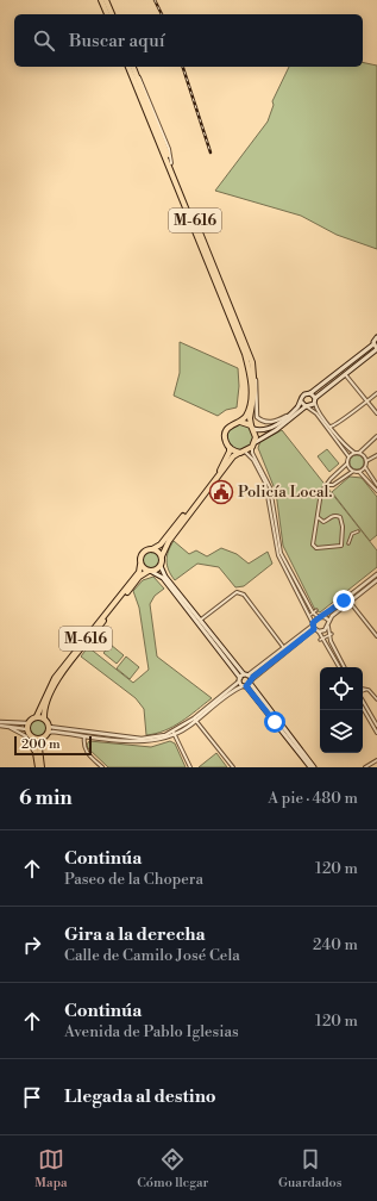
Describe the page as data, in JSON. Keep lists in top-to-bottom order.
{
  "streets": {
    "highway": ["M-616"]
  },
  "places": {
    "public building": ["Policía Local."]
  },
  "scale_bar": "200 m",
  "page": {
    "search": "Buscar aquí",
    "scale": "200 m",
    "heading": ["6 min", "A pie · 480 m"],
    "list": [
      ["Continúa", "Paseo de la Chopera", "120 m"],
      ["Gira a la derecha", "Calle de Camilo José Cela", "240 m"],
      ["Continúa", "Avenida de Pablo Iglesias", "120 m"],
      "Llegada al destino"
    ],
    "nav": ["Mapa", "Cómo llegar", "Guardados"]
  }
}
